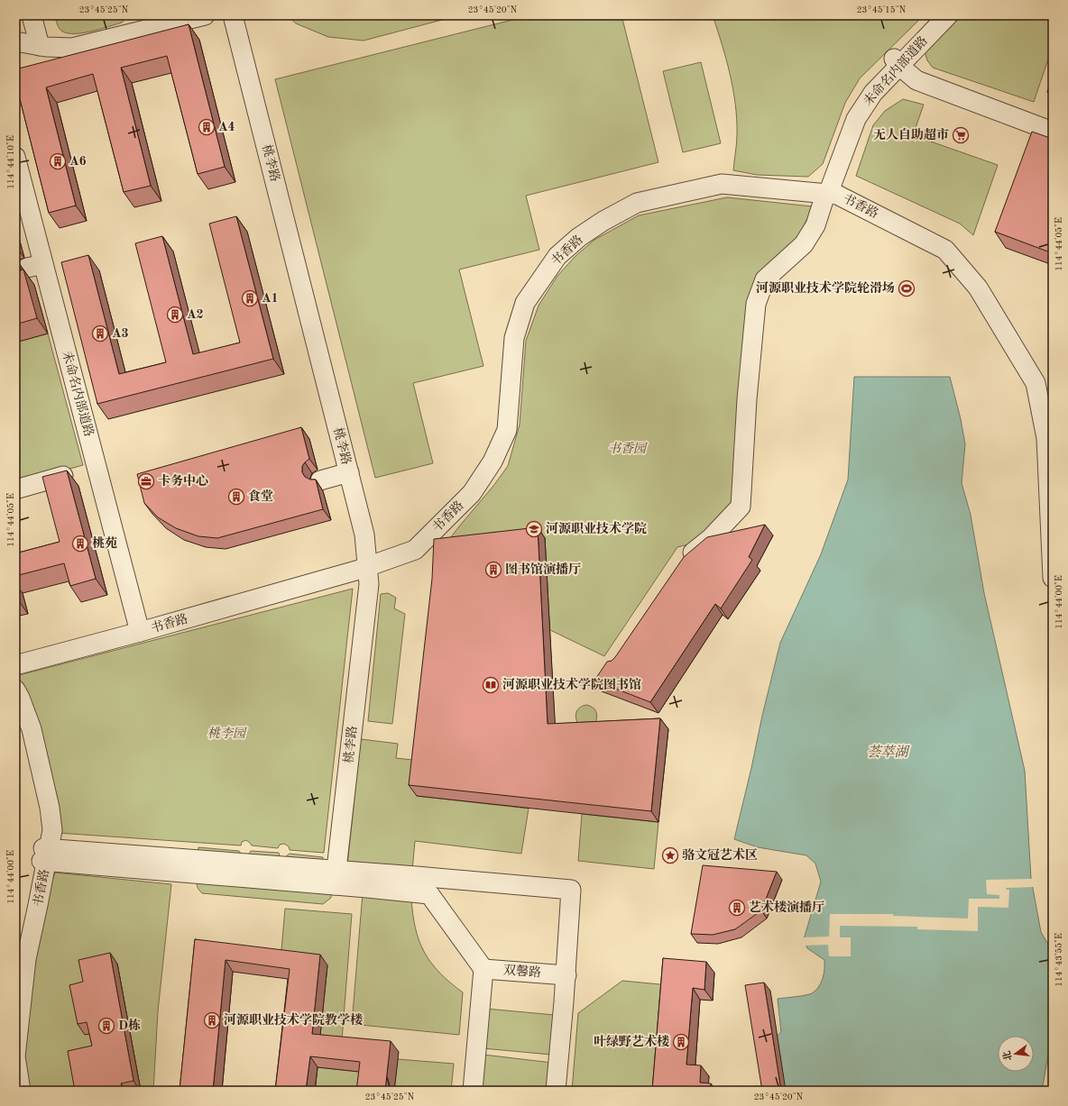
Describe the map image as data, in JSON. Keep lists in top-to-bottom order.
{
  "streets": {
    "street": [
      "未命名内部道路",
      "桃李路",
      "书香路",
      "双馨路"
    ]
  },
  "crossings": [
    ["未命名内部道路", "书香路"],
    ["桃李路", "书香路"]
  ],
  "water": ["荟萃湖"],
  "parks": ["书香园", "桃李园"],
  "places": {
    "building": [
      "A4",
      "A6",
      "A1",
      "A2",
      "A3",
      "食堂",
      "桃苑",
      "图书馆演播厅",
      "艺术楼演播厅",
      "河源职业技术学院教学楼",
      "D栋",
      "叶绿野艺术楼"
    ],
    "supermarket": ["无人自助超市"],
    "sports": ["河源职业技术学院轮滑场"],
    "office": ["卡务中心"],
    "school or university": ["河源职业技术学院"],
    "library": ["河源职业技术学院图书馆"],
    "place": ["骆文冠艺术区"]
  },
  "north": "left",
  "coordinates": [
    "23°45'25\"N",
    "23°45'20\"N",
    "23°45'15\"N",
    "114°44'10\"E",
    "114°44'05\"E",
    "114°44'00\"E",
    "114°43'55\"E"
  ]
}
